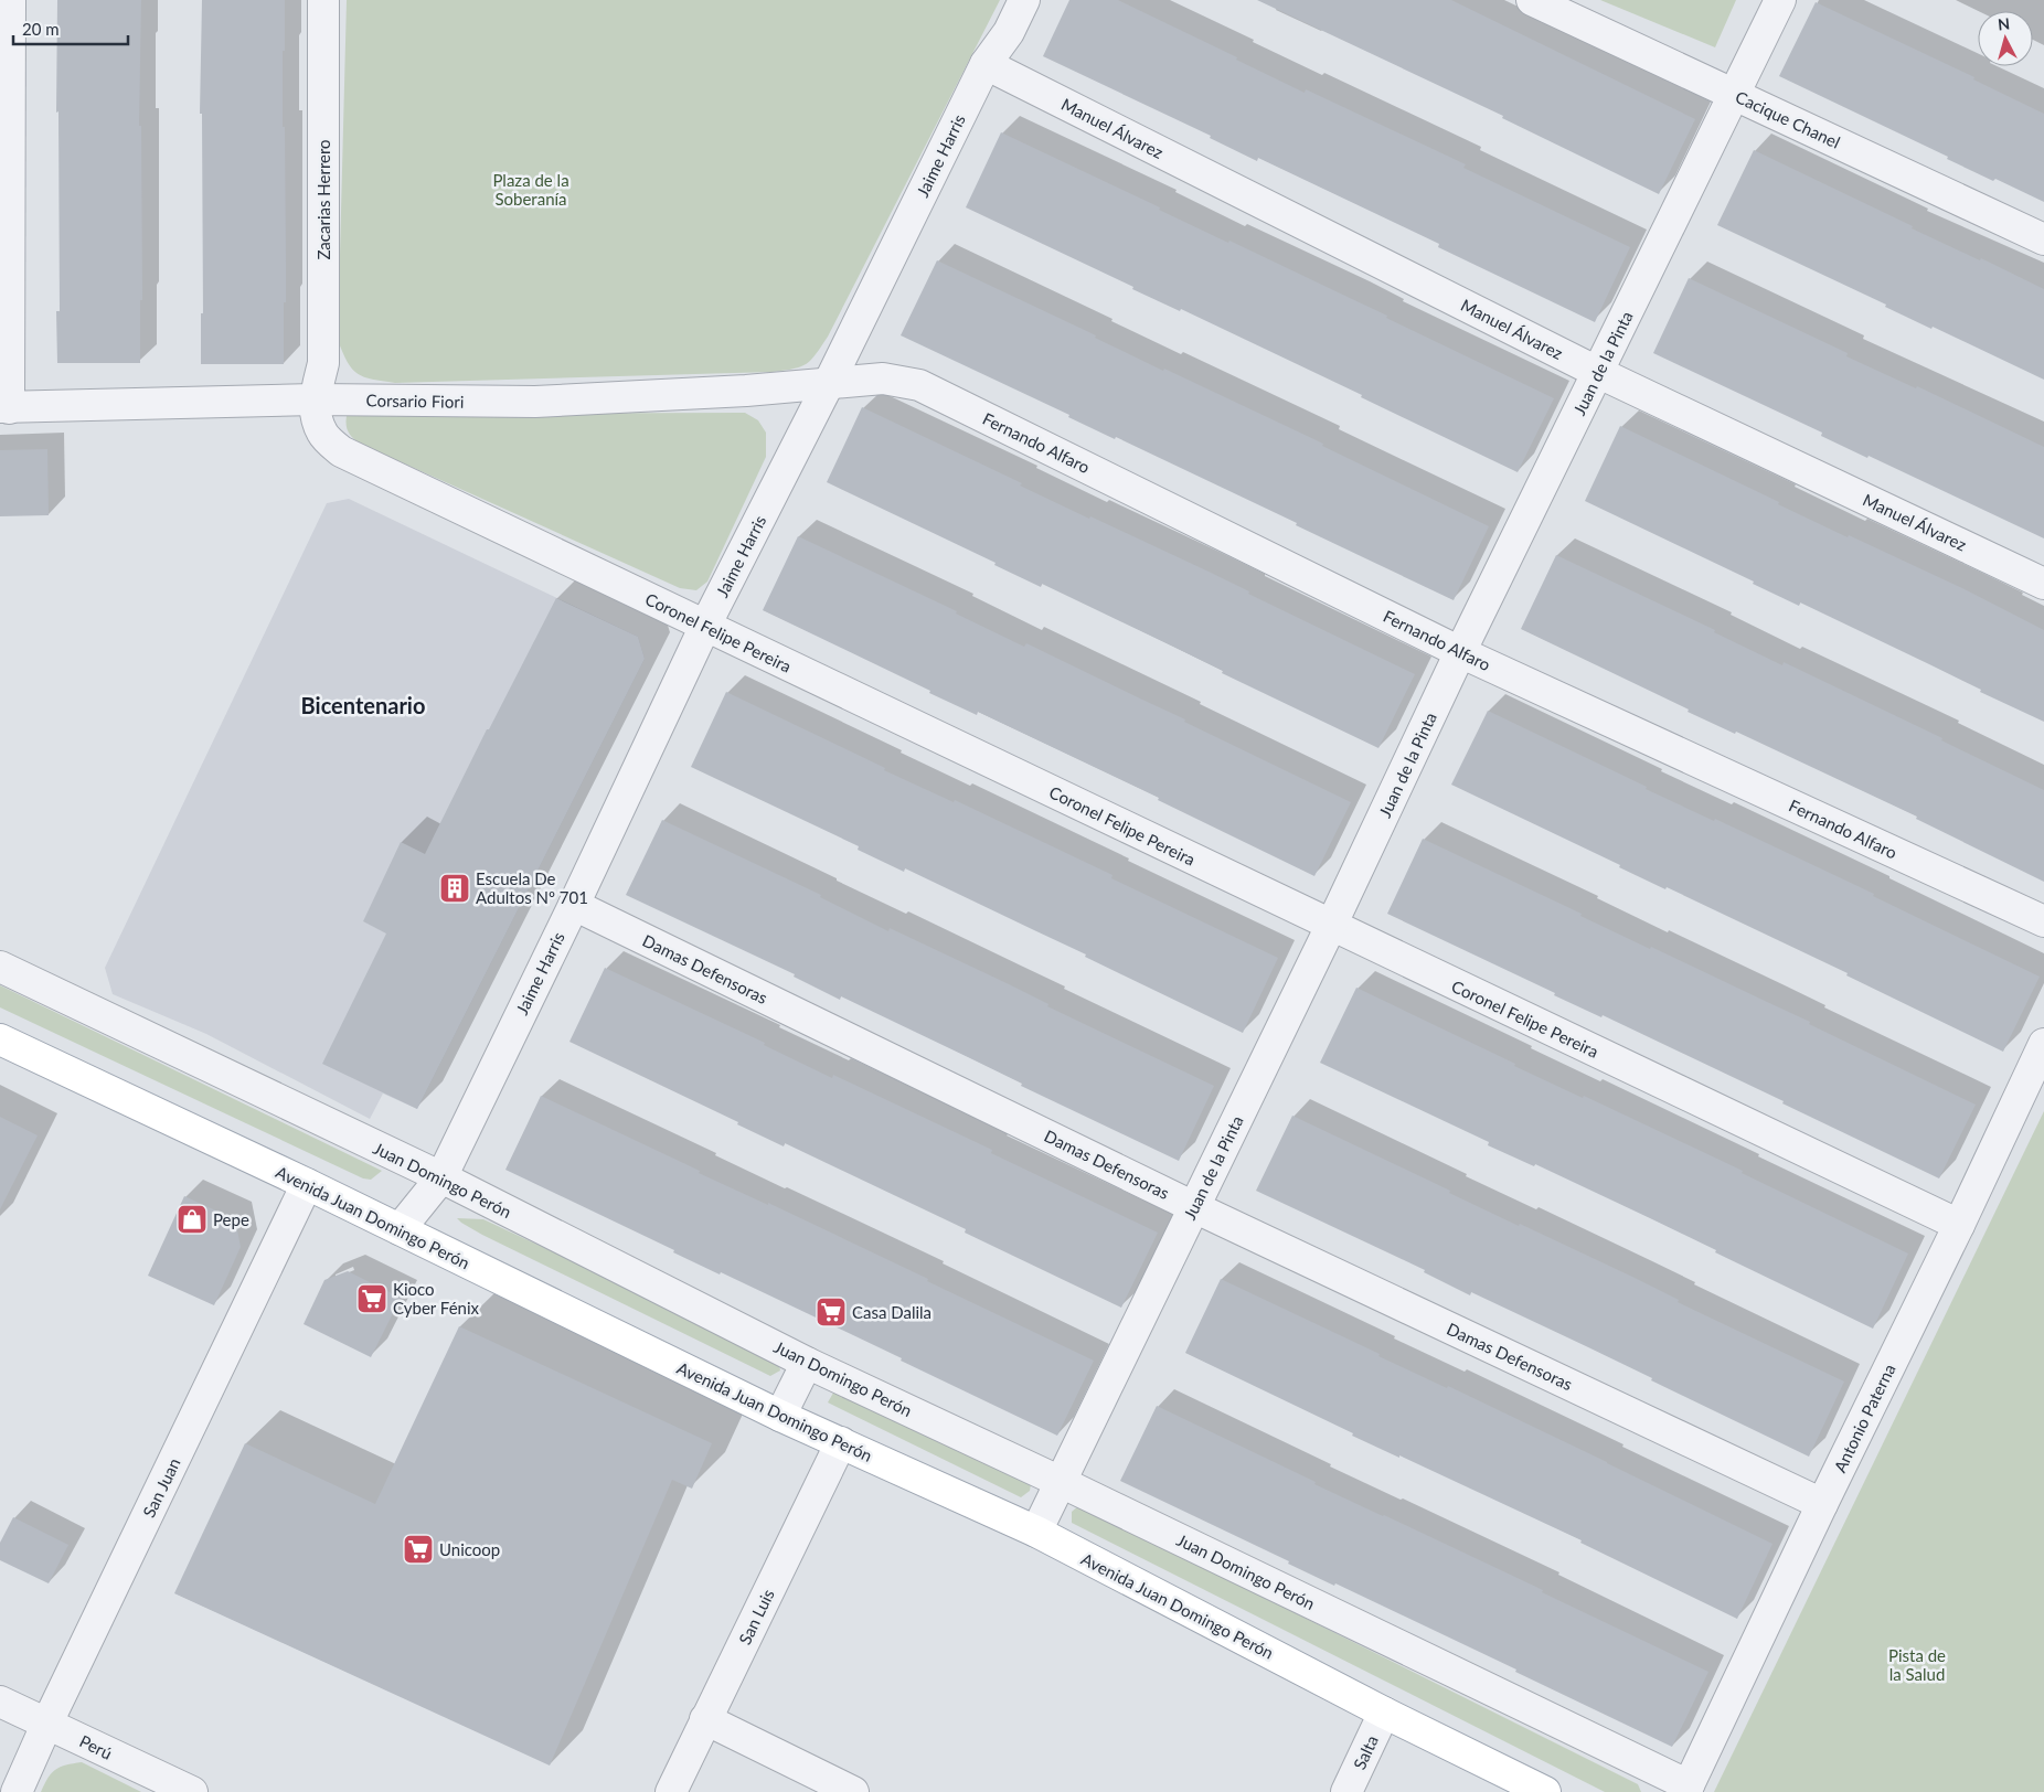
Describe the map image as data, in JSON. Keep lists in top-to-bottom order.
{
  "streets": {
    "main road": ["Avenida Juan Domingo Perón"],
    "street": [
      "Cacique Chanel",
      "Manuel Álvarez",
      "Jaime Harris",
      "Zacarias Herrero",
      "Juan de la Pinta",
      "Corsario Fiori",
      "Fernando Alfaro",
      "Coronel Felipe Pereira",
      "Damas Defensoras",
      "Juan Domingo Perón",
      "Antonio Paterna",
      "San Juan",
      "San Luis",
      "Perú",
      "Salta"
    ]
  },
  "crossings": [
    ["Cacique Chanel", "Juan de la Pinta"],
    ["Manuel Álvarez", "Jaime Harris"],
    ["Manuel Álvarez", "Juan de la Pinta"],
    ["Jaime Harris", "Corsario Fiori"],
    ["Jaime Harris", "Fernando Alfaro"],
    ["Jaime Harris", "Coronel Felipe Pereira"],
    ["Jaime Harris", "Damas Defensoras"],
    ["Jaime Harris", "Juan Domingo Perón"],
    ["Jaime Harris", "Avenida Juan Domingo Perón"],
    ["Zacarias Herrero", "Corsario Fiori"],
    ["Zacarias Herrero", "Coronel Felipe Pereira"],
    ["Juan de la Pinta", "Fernando Alfaro"],
    ["Juan de la Pinta", "Coronel Felipe Pereira"],
    ["Juan de la Pinta", "Damas Defensoras"],
    ["Juan de la Pinta", "Juan Domingo Perón"],
    ["Juan de la Pinta", "Avenida Juan Domingo Perón"],
    ["Corsario Fiori", "Fernando Alfaro"],
    ["Corsario Fiori", "Coronel Felipe Pereira"],
    ["Coronel Felipe Pereira", "Antonio Paterna"],
    ["Damas Defensoras", "Antonio Paterna"],
    ["Juan Domingo Perón", "Antonio Paterna"],
    ["Avenida Juan Domingo Perón", "San Juan"],
    ["Avenida Juan Domingo Perón", "San Luis"],
    ["Avenida Juan Domingo Perón", "Salta"],
    ["San Juan", "Perú"]
  ],
  "districts": ["Bicentenario"],
  "parks": ["Plaza de la Soberanía", "Pista de la Salud"],
  "places": {
    "building": ["Escuela De Adultos Nº 701"],
    "shop": ["Pepe"],
    "supermarket": ["Kioco Cyber Fénix", "Casa Dalila", "Unicoop"]
  },
  "scale_bar": "20 m",
  "north": "top"
}
